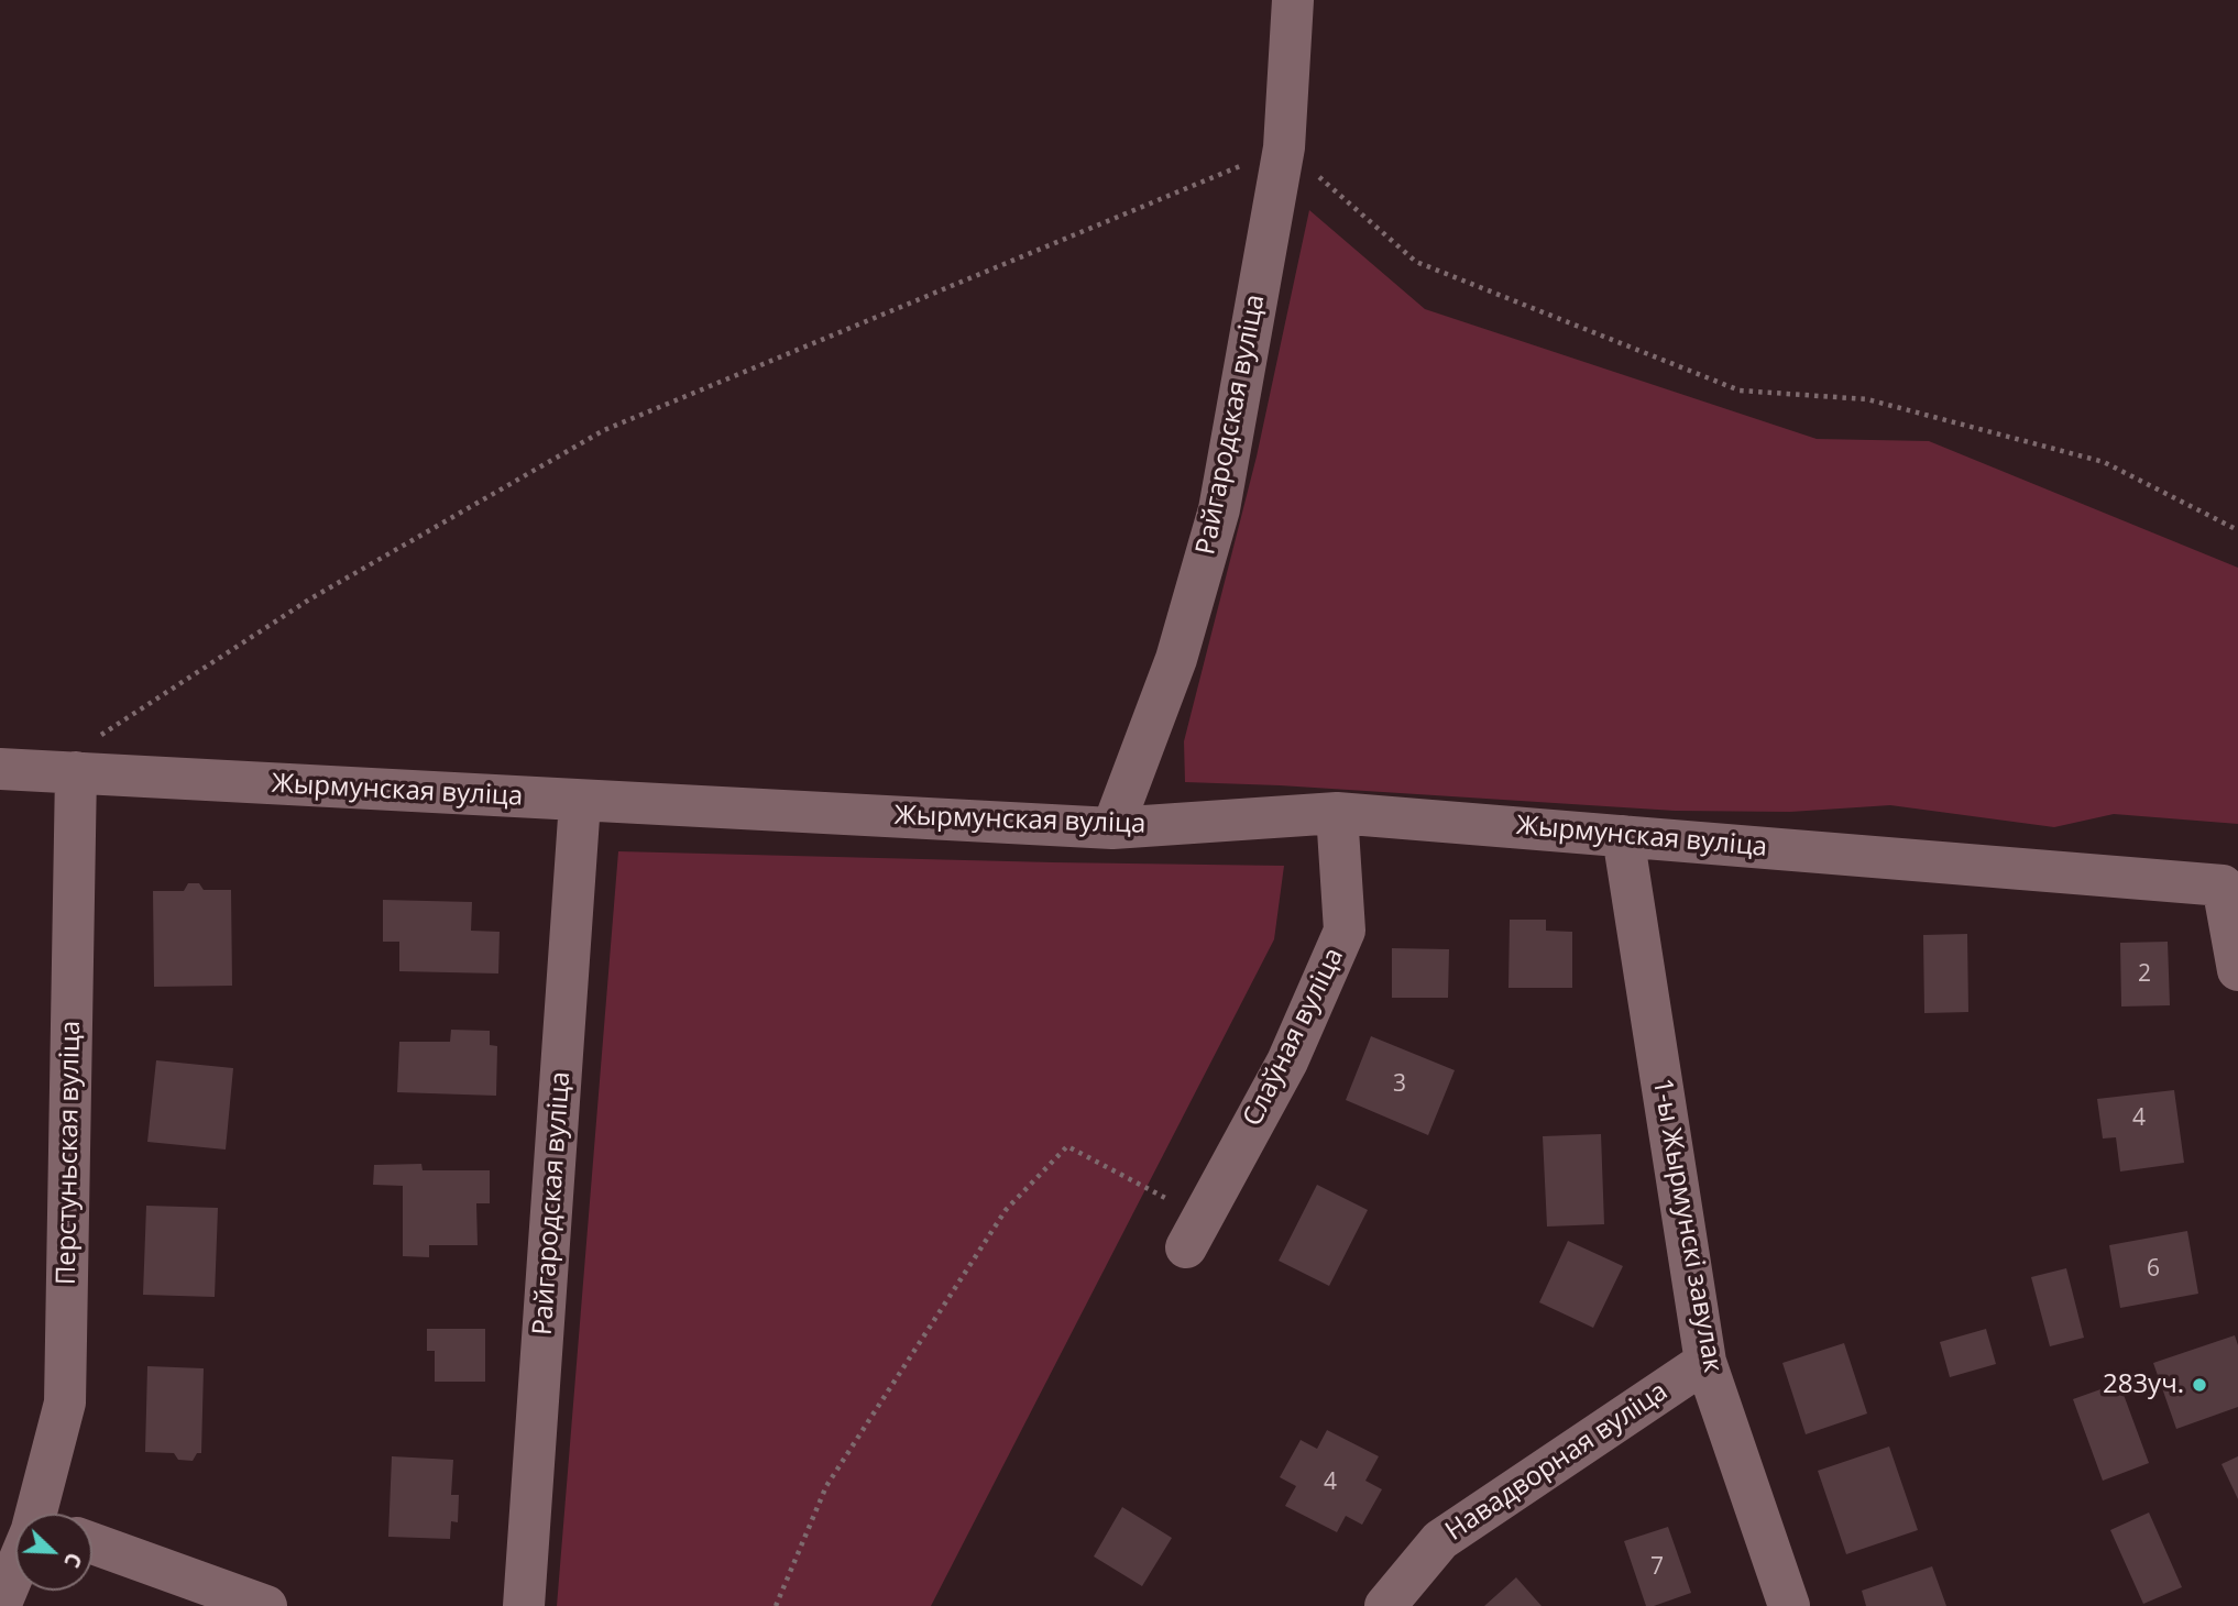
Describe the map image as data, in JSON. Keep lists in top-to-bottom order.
{
  "streets": {
    "street": [
      "Райгародская вуліца",
      "Жырмунская вуліца",
      "Слаўная вуліца",
      "Перстуньская вуліца",
      "1-ы Жырмунскі завулак",
      "Навадворная вуліца"
    ]
  },
  "crossings": [
    ["Райгародская вуліца", "Жырмунская вуліца"],
    ["Жырмунская вуліца", "Слаўная вуліца"],
    ["Жырмунская вуліца", "Перстуньская вуліца"],
    ["Жырмунская вуліца", "1-ы Жырмунскі завулак"],
    ["1-ы Жырмунскі завулак", "Навадворная вуліца"]
  ],
  "places": ["283уч."],
  "house_numbers": [
    "2",
    "3",
    "4",
    "6",
    "4",
    "7"
  ],
  "north": "bottom right"
}
